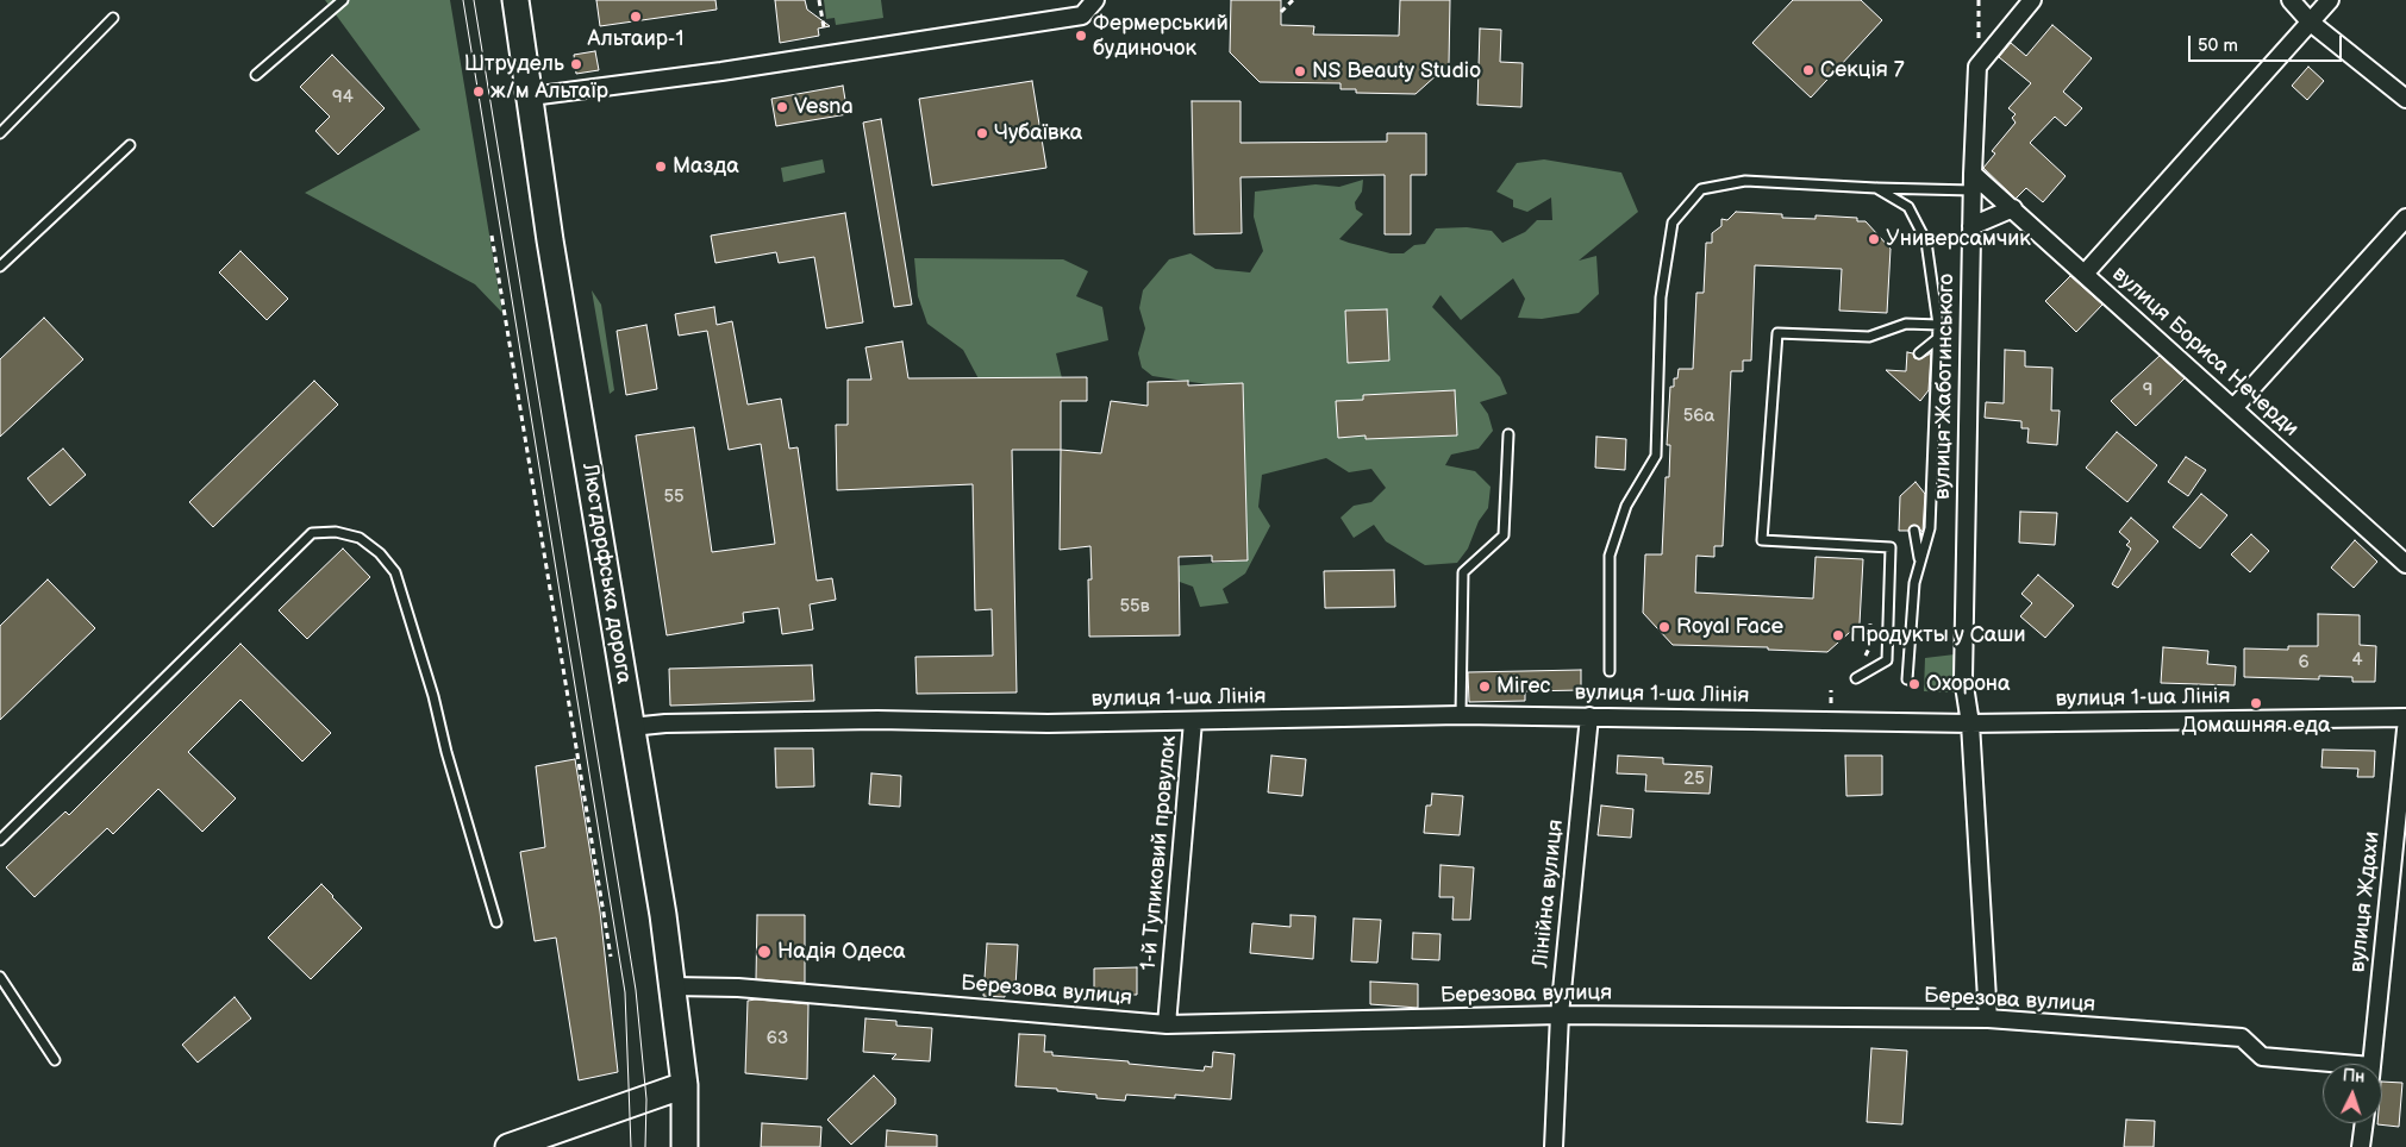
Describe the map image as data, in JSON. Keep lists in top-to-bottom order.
{
  "streets": {
    "main road": ["Люстдорфська дорога"],
    "street": [
      "вулиця Бориса Нечерди",
      "вулиця Жаботинського",
      "вулиця 1-ша Лінія",
      "1-й Тупиковий провулок",
      "Лінійна вулиця",
      "вулиця Ждахи",
      "Березова вулиця"
    ]
  },
  "crossings": [
    ["вулиця Бориса Нечерди", "вулиця Жаботинського"],
    ["вулиця Жаботинського", "вулиця 1-ша Лінія"],
    ["вулиця Жаботинського", "Березова вулиця"],
    ["Люстдорфська дорога", "вулиця 1-ша Лінія"],
    ["Люстдорфська дорога", "Березова вулиця"],
    ["вулиця 1-ша Лінія", "1-й Тупиковий провулок"],
    ["вулиця 1-ша Лінія", "Лінійна вулиця"],
    ["1-й Тупиковий провулок", "Березова вулиця"],
    ["Лінійна вулиця", "Березова вулиця"]
  ],
  "places": [
    "Альтаир-1",
    "Фермерський будиночок",
    "Штрудель",
    "Секція 7",
    "NS Beauty Studio",
    "ж/м Альтаїр",
    "Vesna",
    "Чубаївка",
    "Мазда",
    "Универсамчик",
    "Royal Face",
    "Продукты у Саши",
    "Охорона",
    "Мігес",
    "Домашняя еда",
    "Надія Одеса"
  ],
  "house_numbers": [
    "94",
    "9",
    "56а",
    "55",
    "55в",
    "4",
    "6",
    "25",
    "63"
  ],
  "scale_bar": "50 m",
  "north": "top"
}
